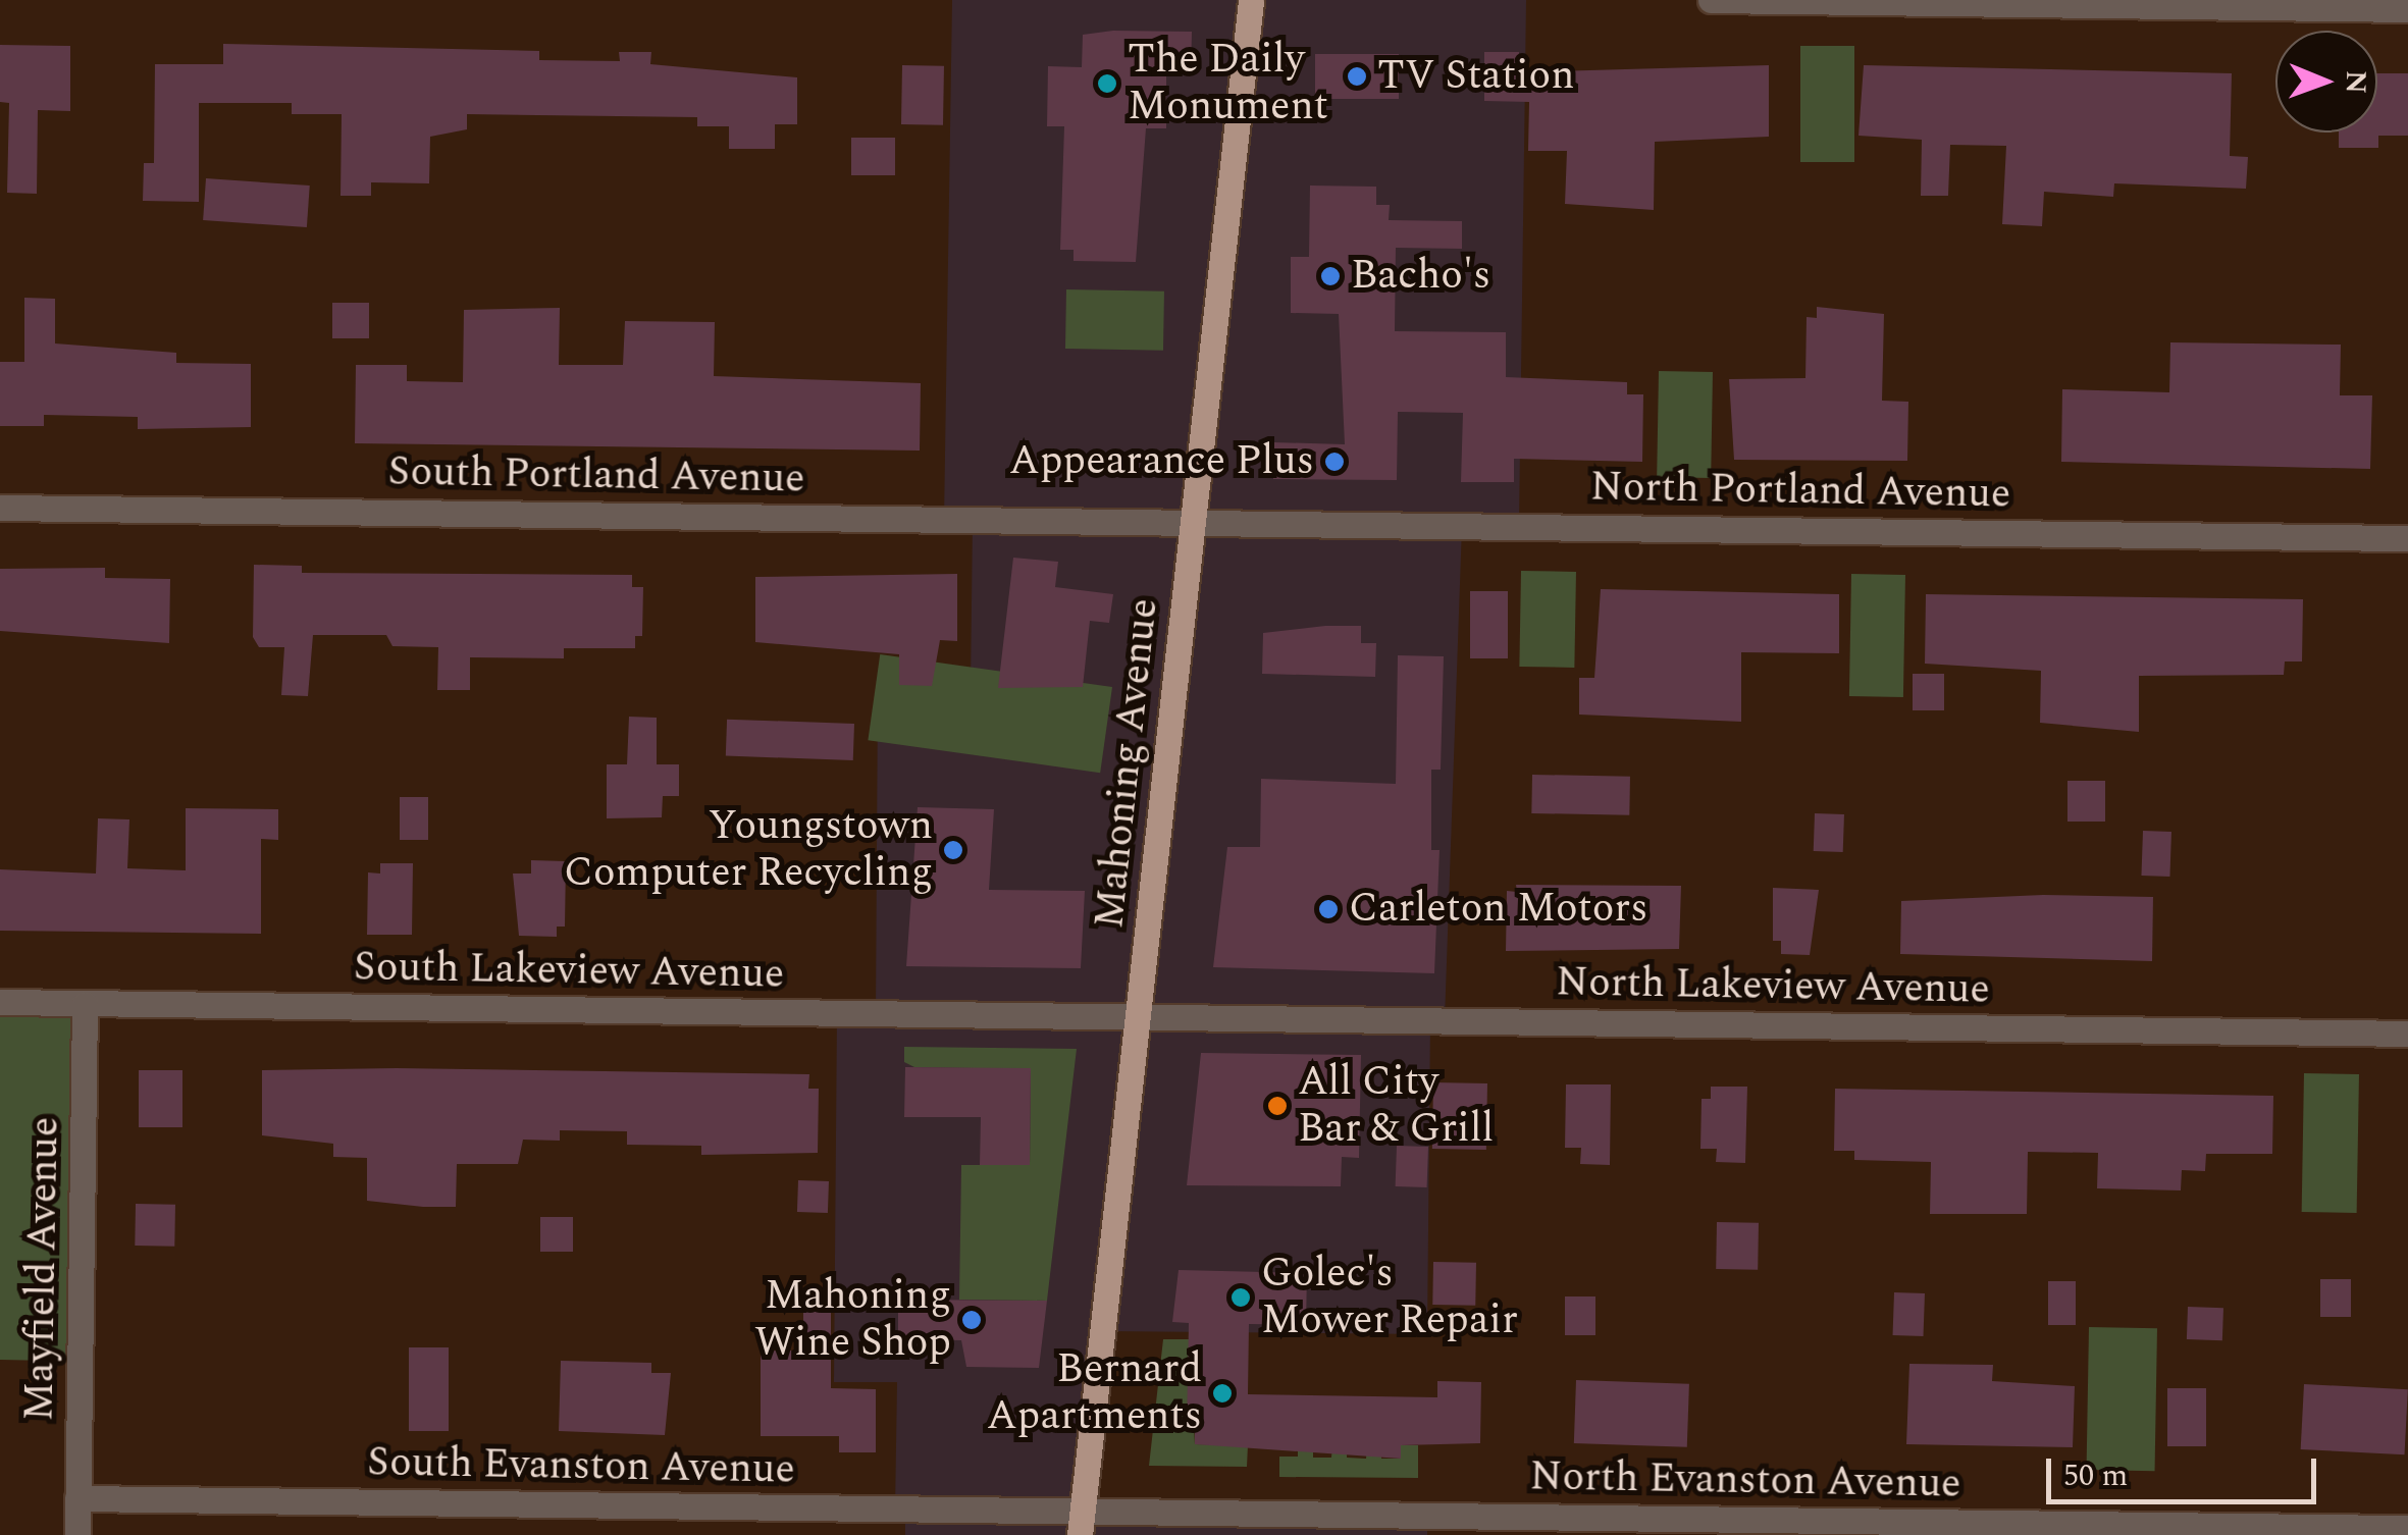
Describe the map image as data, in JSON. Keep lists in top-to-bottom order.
{
  "streets": {
    "main road": ["Mahoning Avenue"],
    "street": [
      "South Portland Avenue",
      "North Portland Avenue",
      "South Lakeview Avenue",
      "North Lakeview Avenue",
      "Mayfield Avenue",
      "South Evanston Avenue",
      "North Evanston Avenue"
    ]
  },
  "crossings": [
    ["South Portland Avenue", "North Portland Avenue"],
    ["South Portland Avenue", "Mahoning Avenue"],
    ["North Portland Avenue", "Mahoning Avenue"],
    ["Mahoning Avenue", "South Lakeview Avenue"],
    ["Mahoning Avenue", "North Lakeview Avenue"],
    ["Mahoning Avenue", "South Evanston Avenue"],
    ["Mahoning Avenue", "North Evanston Avenue"],
    ["South Lakeview Avenue", "North Lakeview Avenue"],
    ["South Lakeview Avenue", "Mayfield Avenue"],
    ["Mayfield Avenue", "South Evanston Avenue"],
    ["South Evanston Avenue", "North Evanston Avenue"]
  ],
  "places": [
    "TV Station",
    "The Daily Monument",
    "Bacho's",
    "Appearance Plus",
    "Youngstown Computer Recycling",
    "Carleton Motors",
    "All City Bar & Grill",
    "Golec's Mower Repair",
    "Mahoning Wine Shop",
    "Bernard Apartments"
  ],
  "scale_bar": "50 m",
  "north": "right"
}
